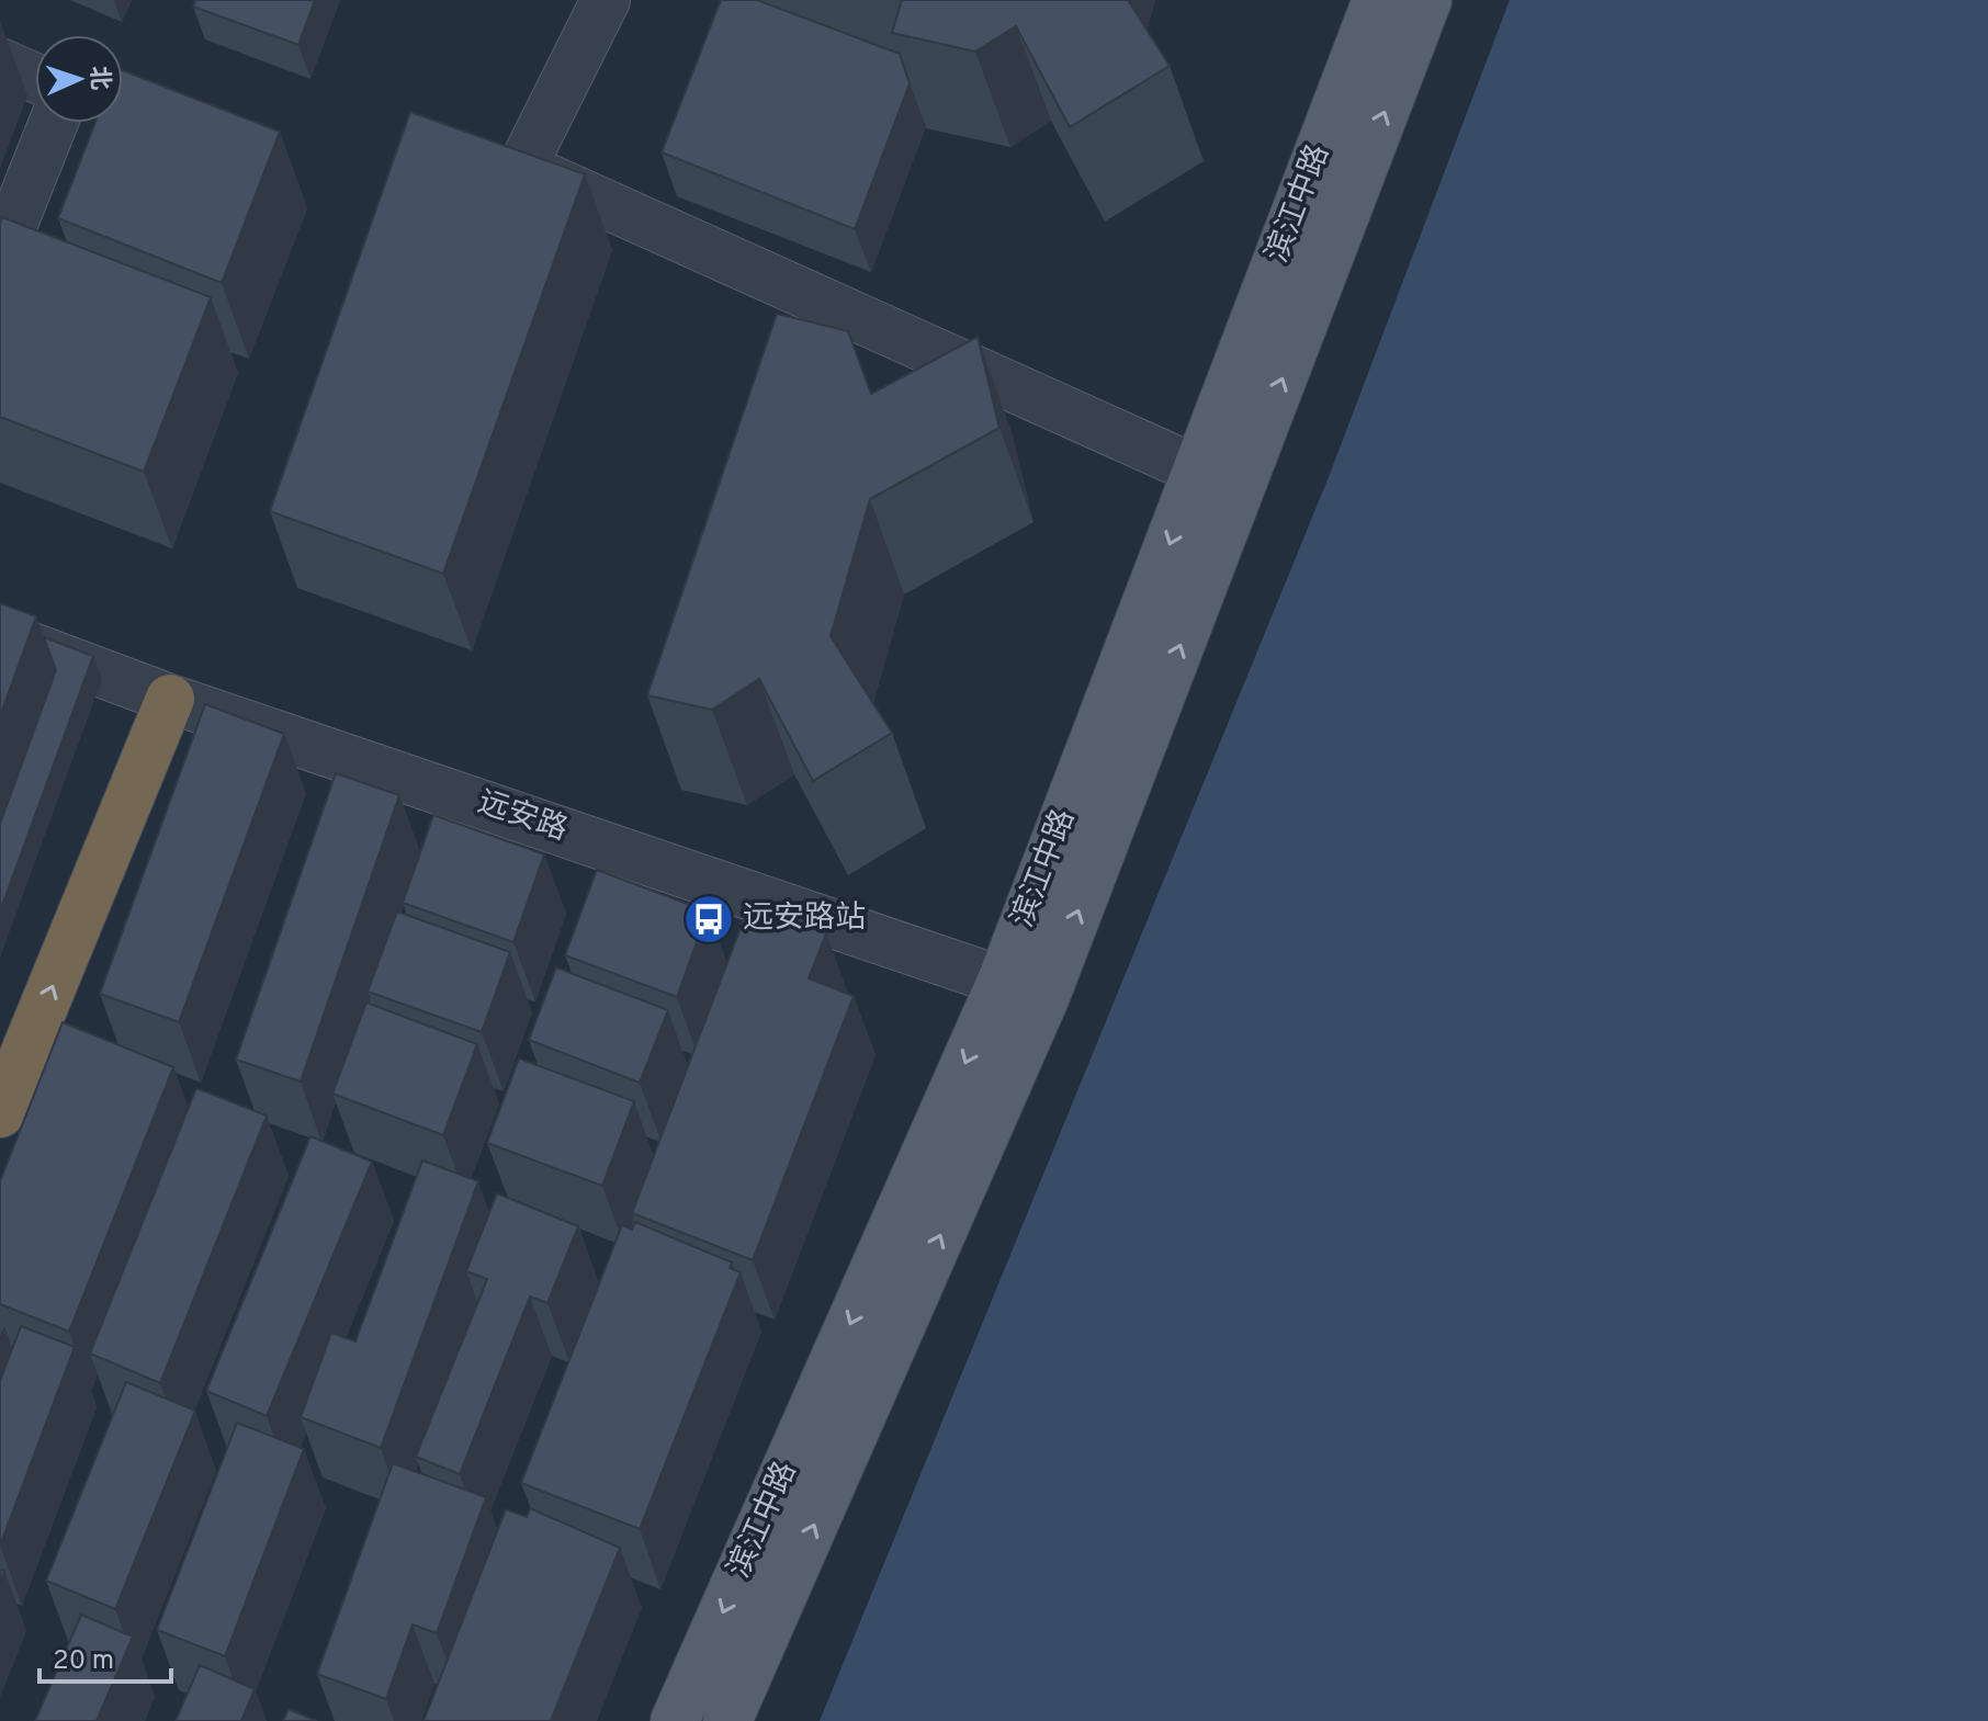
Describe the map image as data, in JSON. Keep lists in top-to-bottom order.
{
  "streets": {
    "main road": ["滨江中路"],
    "street": ["远安路"]
  },
  "crossings": [
    ["滨江中路", "远安路"]
  ],
  "places": {
    "bus stop": ["远安路站"]
  },
  "scale_bar": "20 m",
  "north": "right"
}
